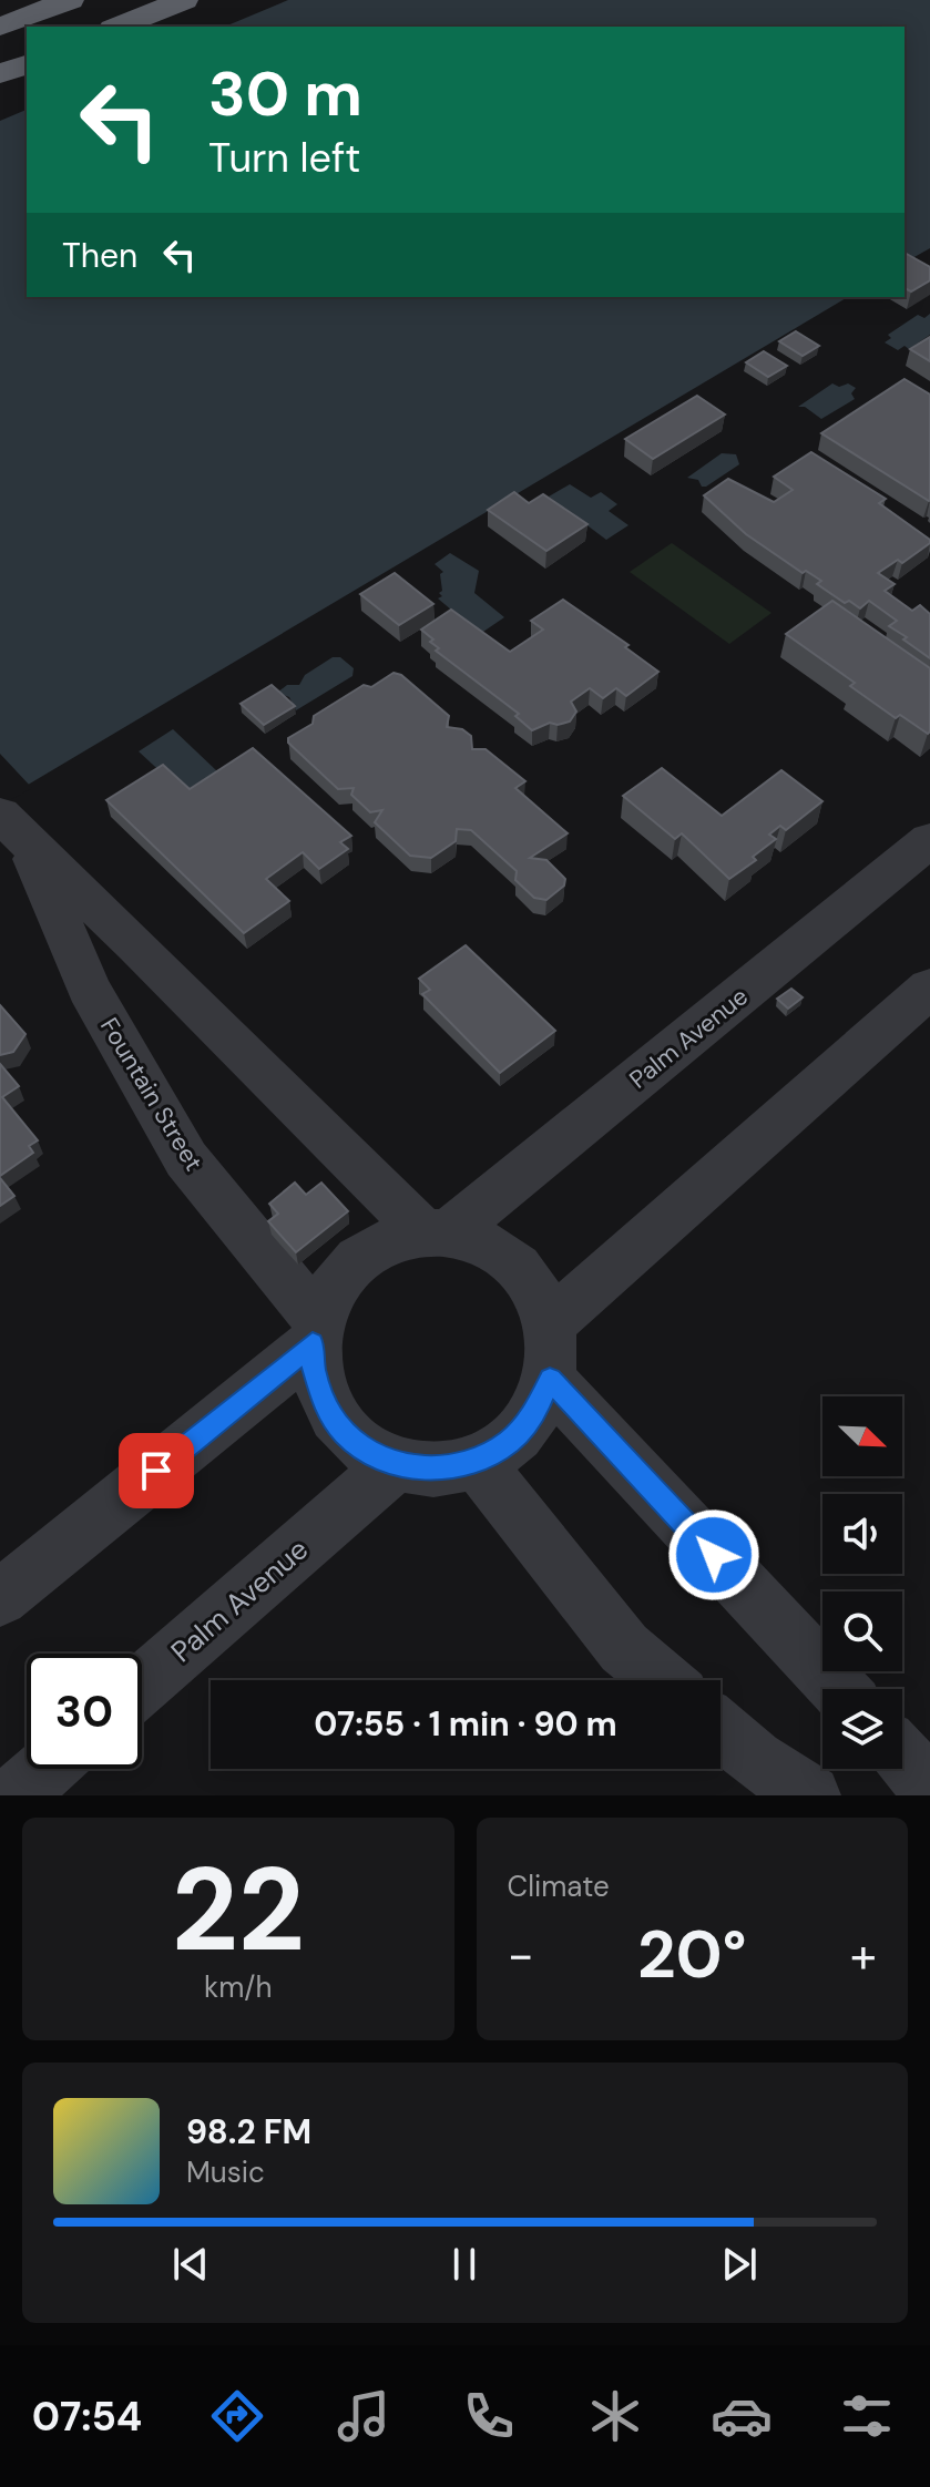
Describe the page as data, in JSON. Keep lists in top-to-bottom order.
{
  "streets": {
    "street": ["Palm Avenue", "Fountain Street"]
  },
  "crossings": [
    ["Palm Avenue", "Fountain Street"]
  ],
  "north": "bottom right",
  "page": {
    "turn": ["30 m", "Turn left"],
    "then": "Then",
    "limit": "30",
    "trip": "07:55 · 1 min · 90 m",
    "tile": [
      ["22", "km/h"],
      "Climate"
    ],
    "heat": ["−", "20°", "+"],
    "song": ["98.2 FM", "Music"],
    "tabs": "07:54"
  }
}
